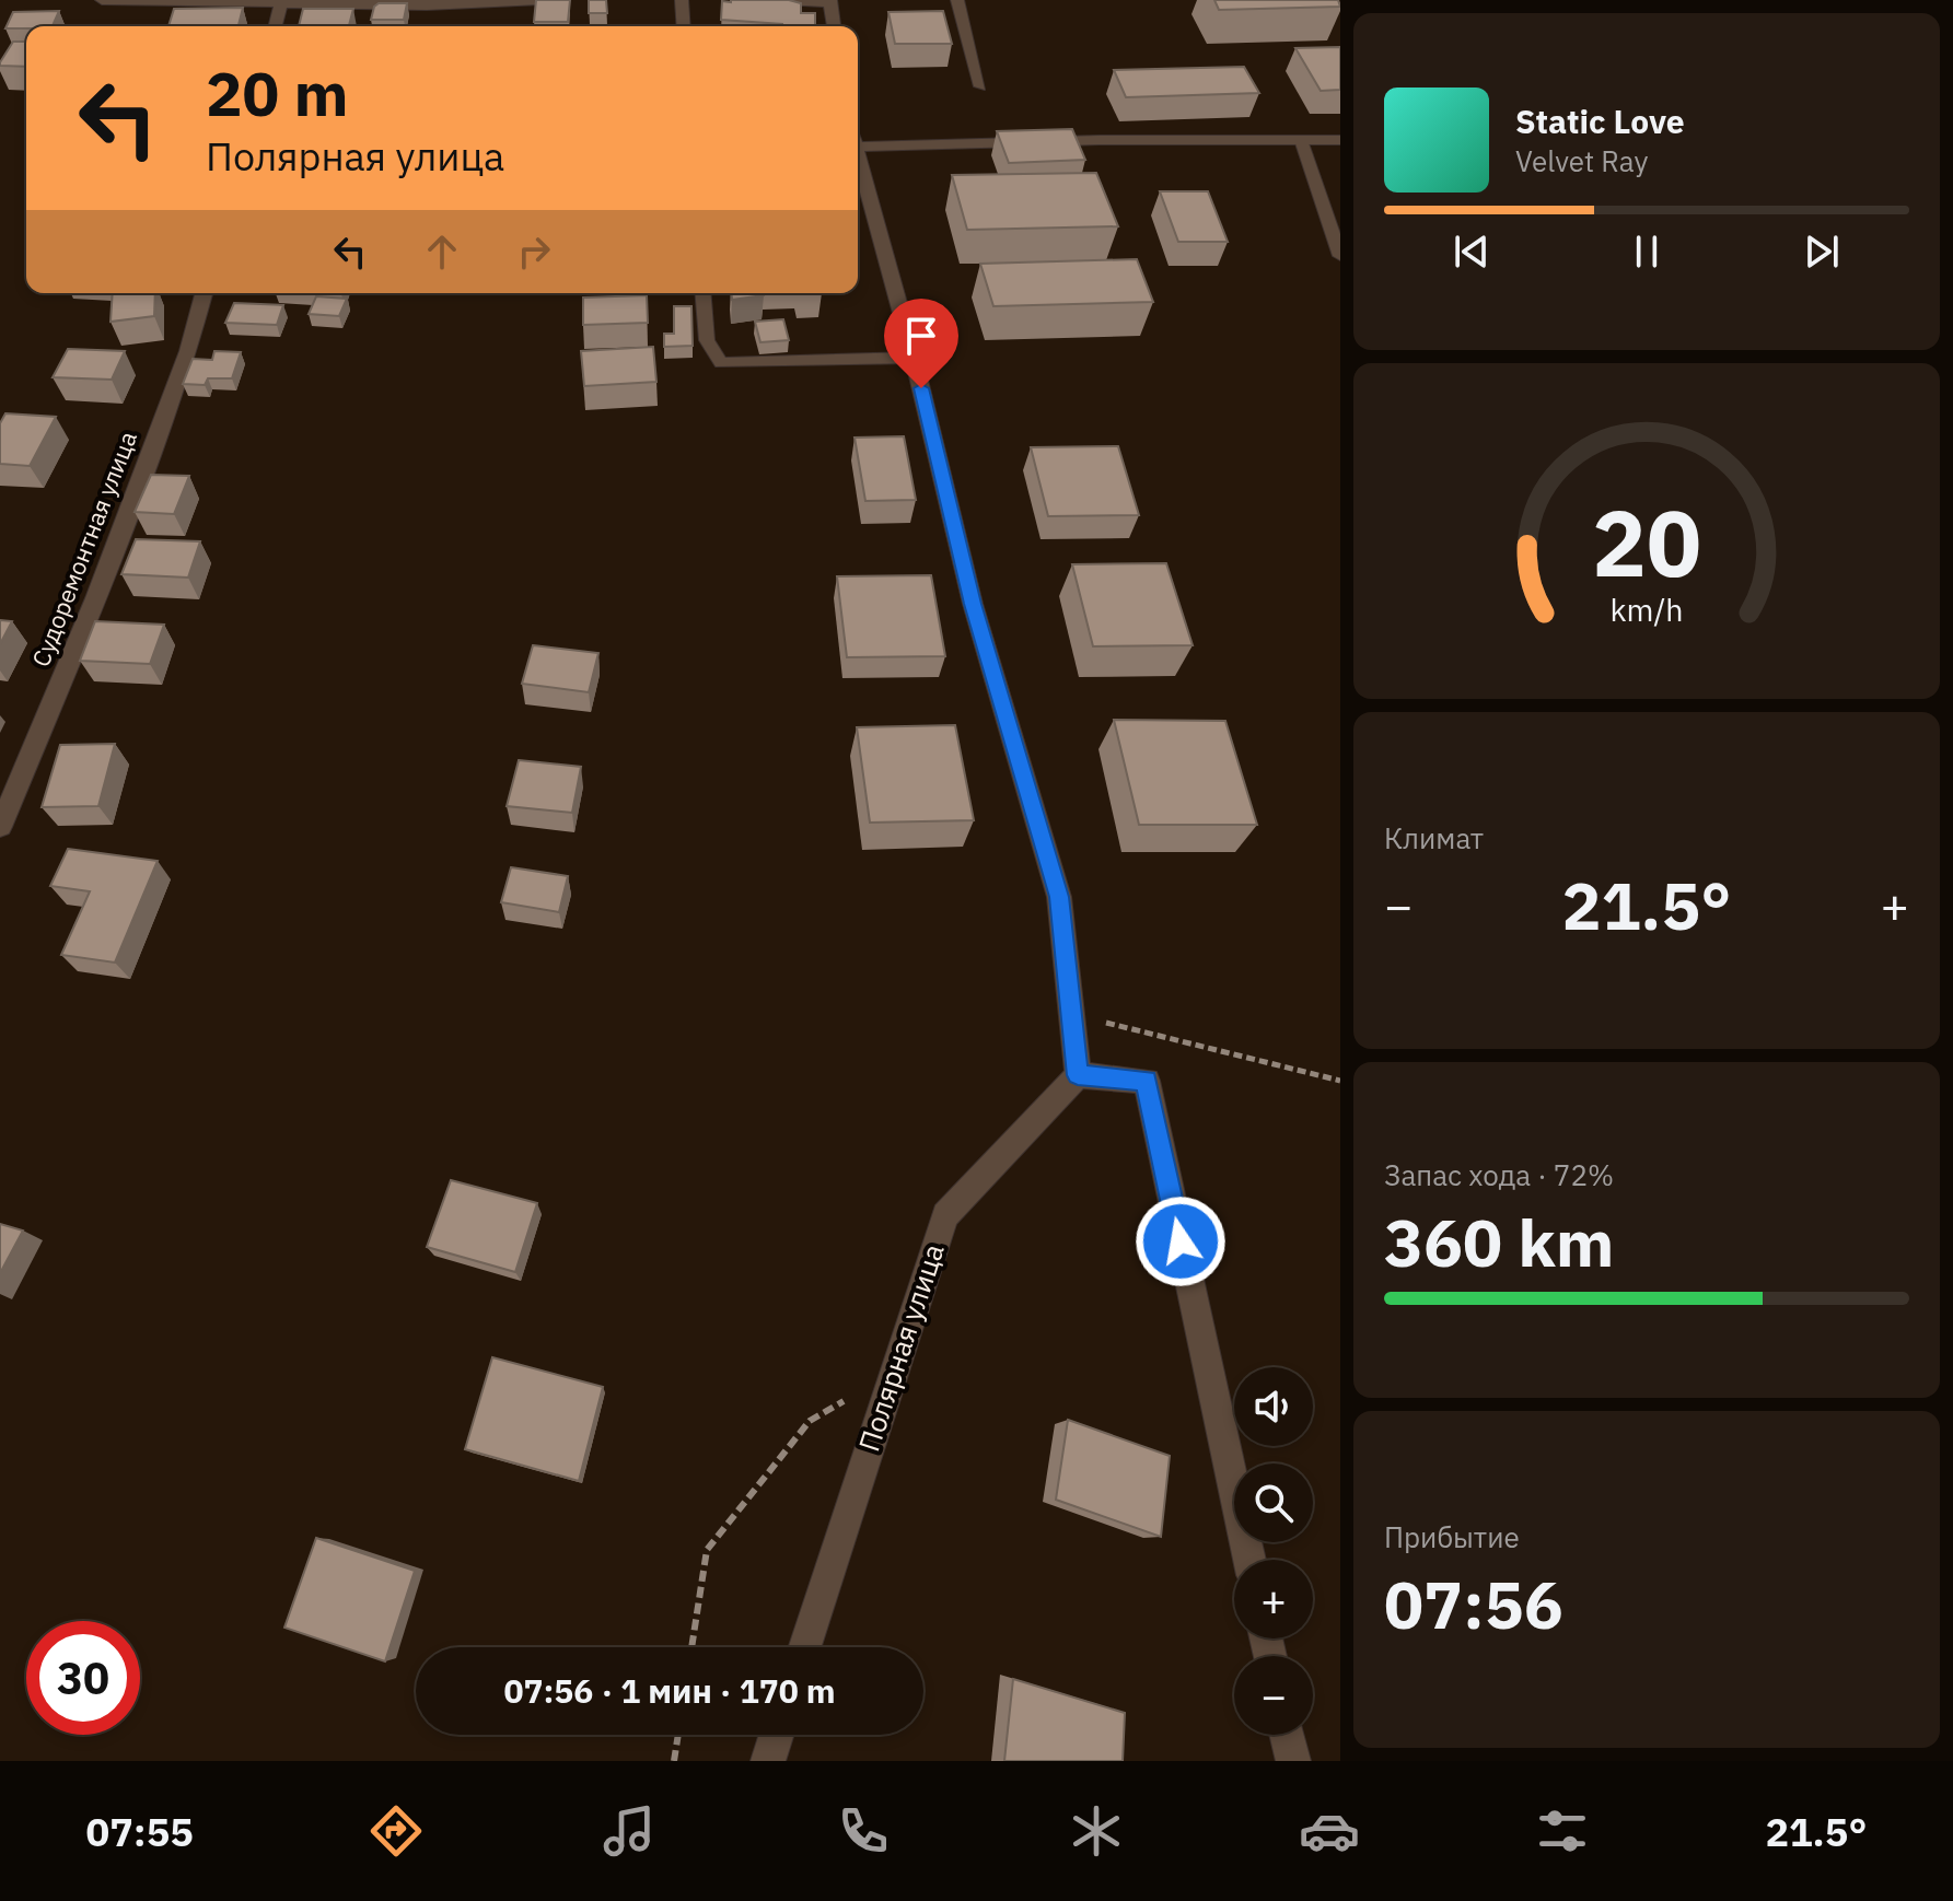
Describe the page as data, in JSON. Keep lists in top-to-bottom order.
{
  "streets": {
    "street": ["Судоремонтная улица", "Полярная улица"]
  },
  "page": {
    "turn": ["20 m", "Полярная улица"],
    "song": ["Static Love", "Velvet Ray"],
    "tile": [
      "Климат",
      ["Запас хода · 72%", "360 km"],
      ["Прибытие", "07:56"]
    ],
    "heat": ["−", "21.5°", "+"],
    "map_buttons": ["+", "−"],
    "limit": "30",
    "trip": "07:56 · 1 мин · 170 m",
    "tabs": ["07:55", "21.5°"],
    "gauge": ["20", "km/h"]
  }
}
